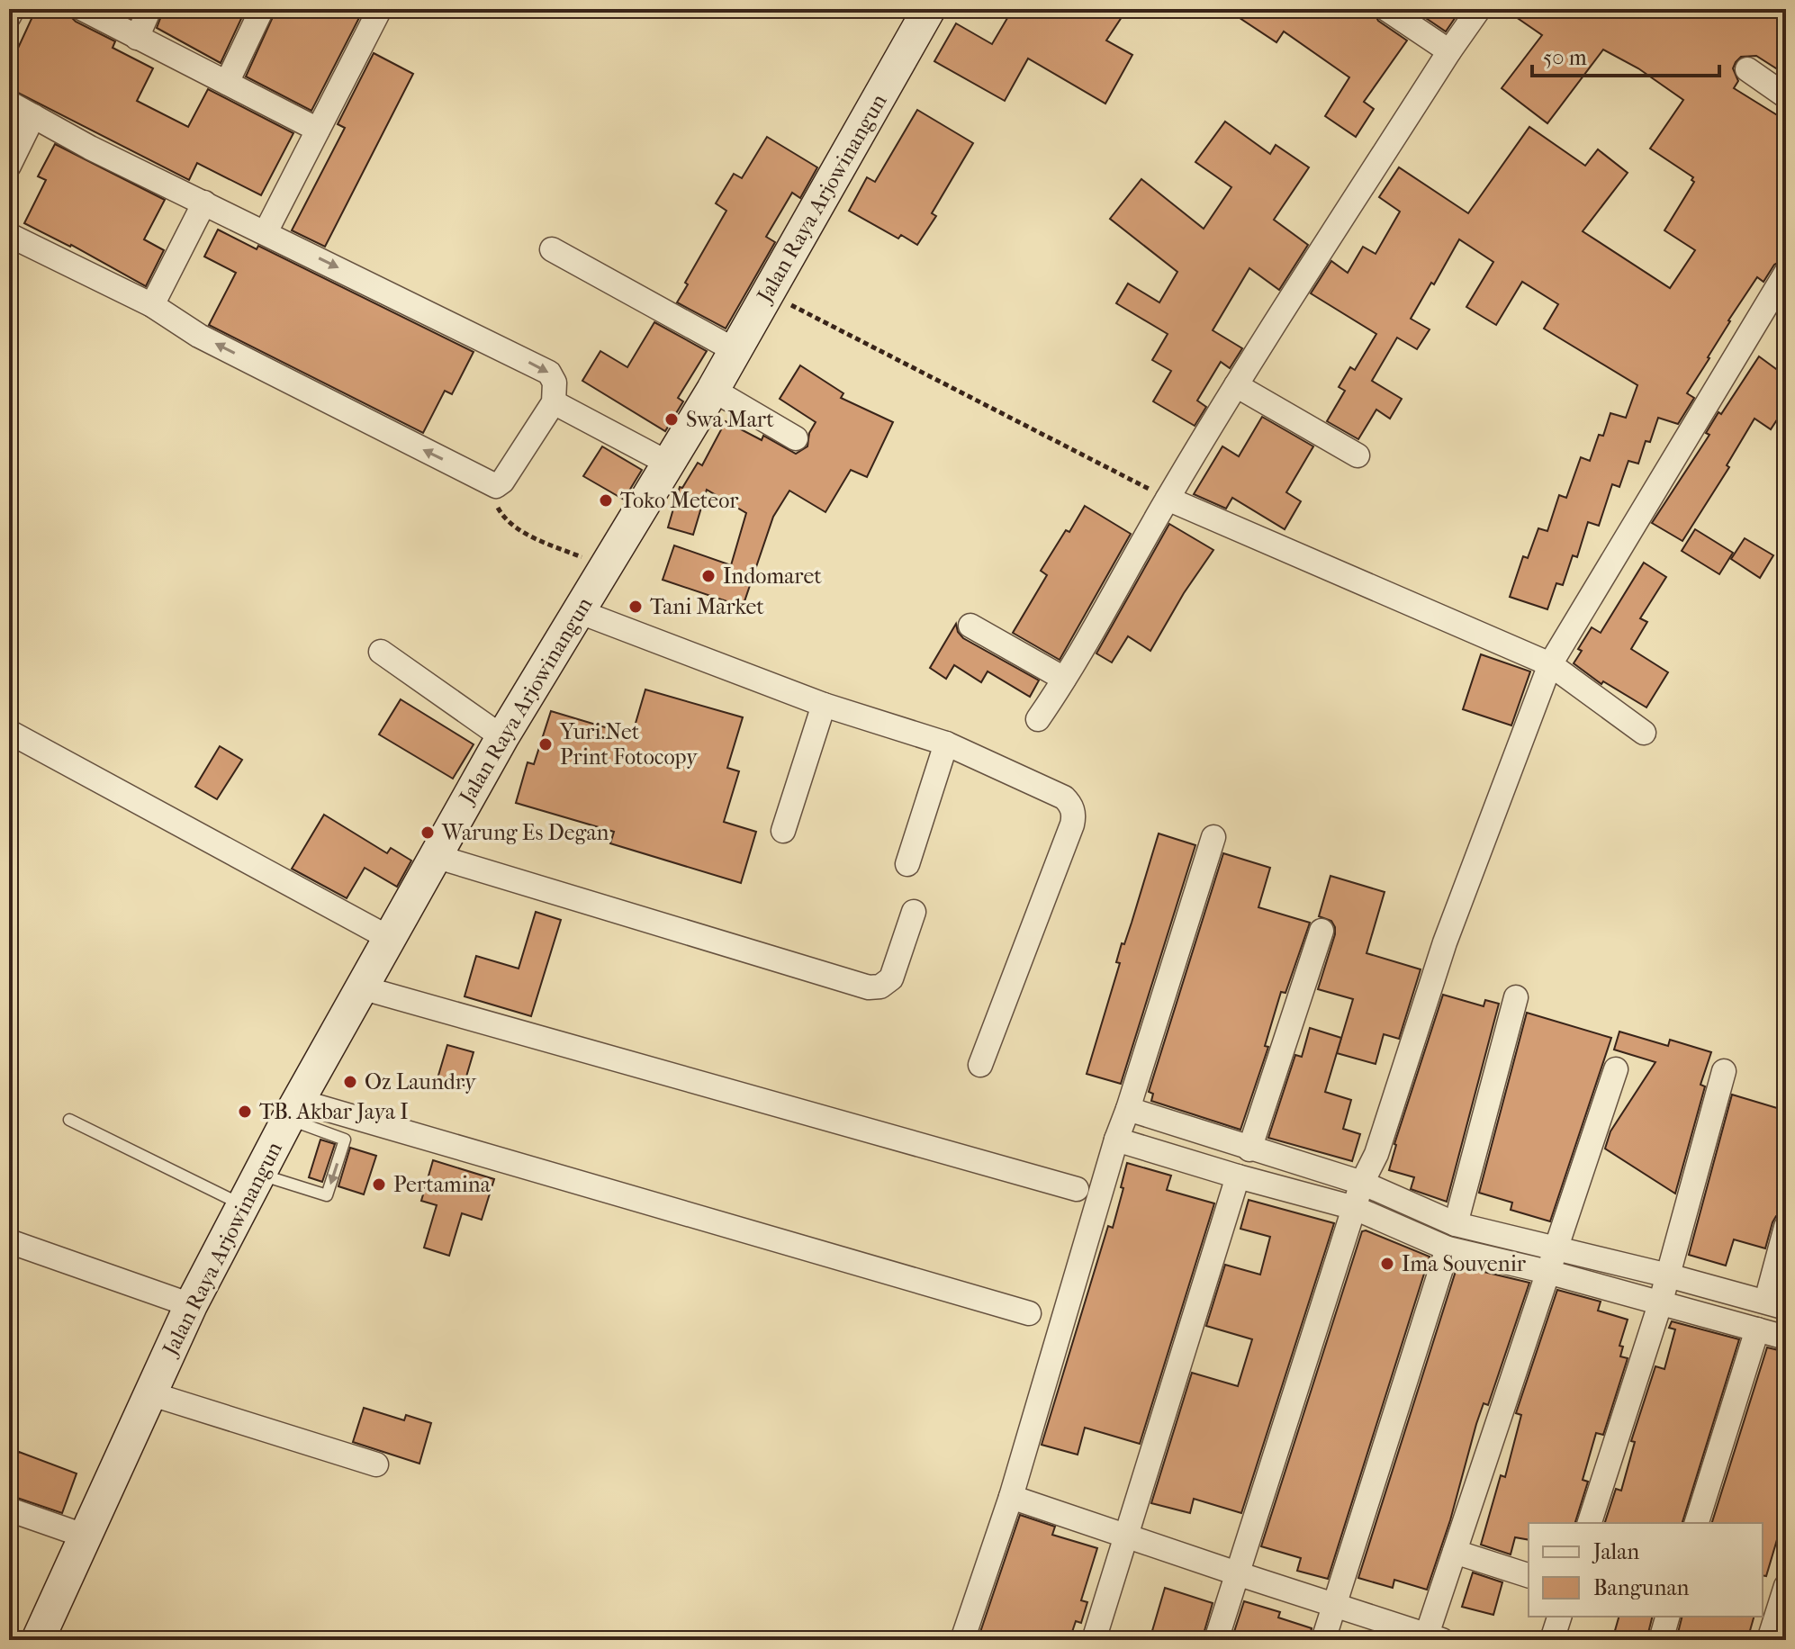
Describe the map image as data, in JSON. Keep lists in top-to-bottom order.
{
  "streets": {
    "main road": ["Jalan Raya Arjowinangun"]
  },
  "places": [
    "Swa Mart",
    "Toko Meteor",
    "Indomaret",
    "Tani Market",
    "Yuri.Net Print Fotocopy",
    "Warung Es Degan",
    "Oz Laundry",
    "TB. Akbar Jaya I",
    "Pertamina",
    "Ima Souvenir"
  ],
  "legend": ["Jalan", "Bangunan"],
  "scale_bar": "50 m"
}
